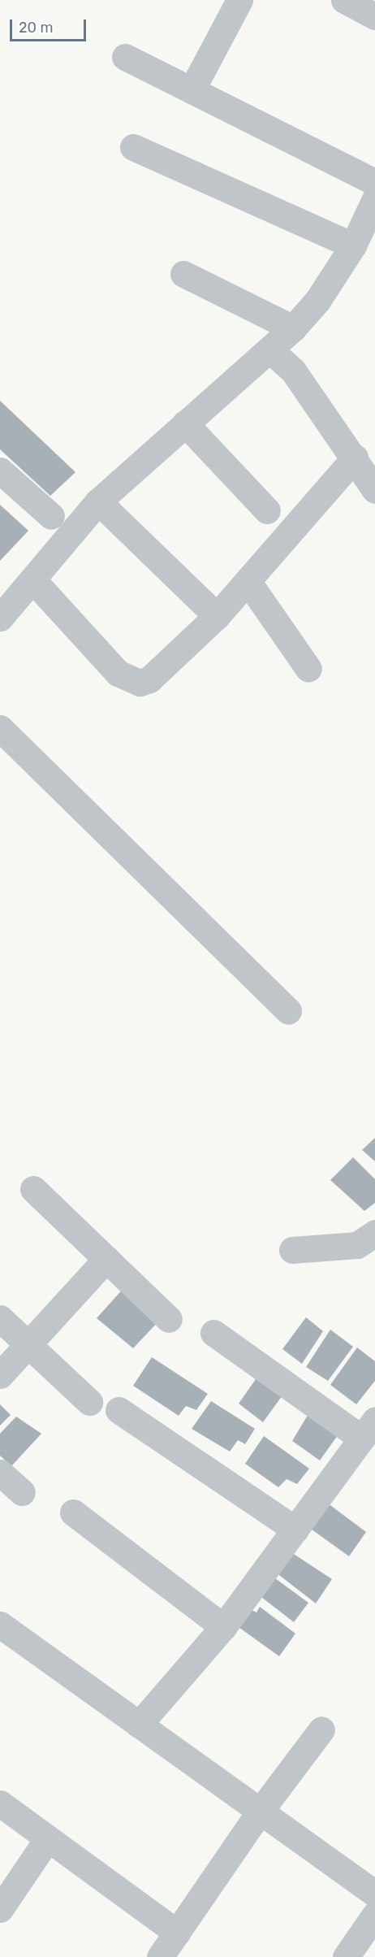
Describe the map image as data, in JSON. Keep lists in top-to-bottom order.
{
  "scale_bar": "20 m"
}
